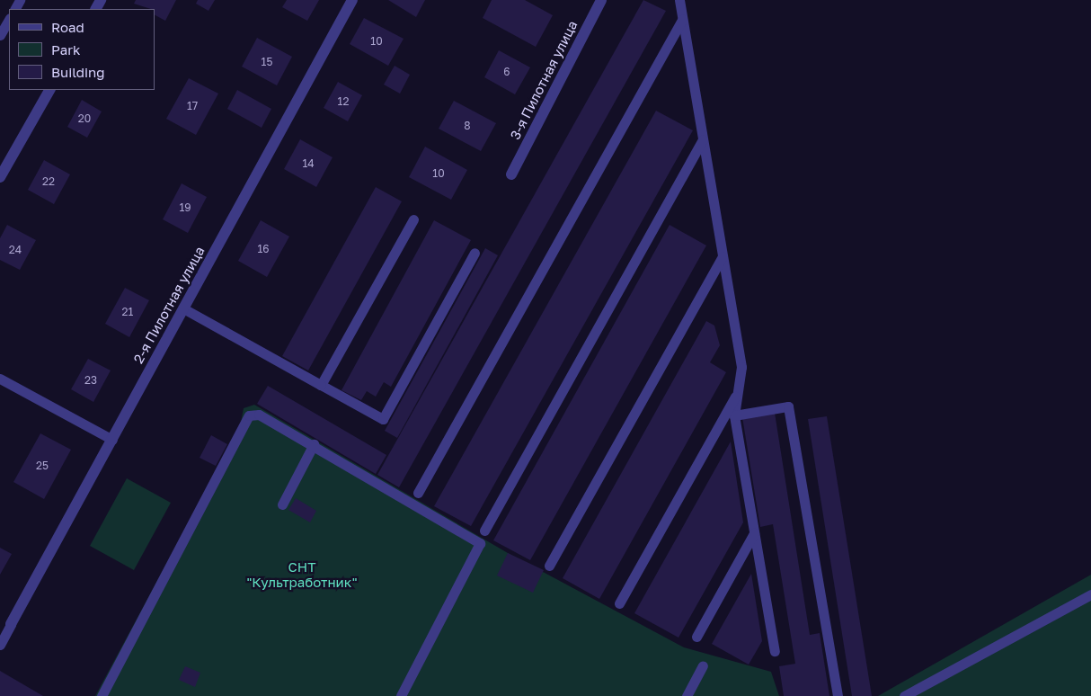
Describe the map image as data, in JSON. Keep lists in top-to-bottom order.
{
  "streets": {
    "street": ["3-я Пилотная улица", "2-я Пилотная улица"]
  },
  "parks": ["СНТ \"Культработник\""],
  "house_numbers": [
    "10",
    "15",
    "6",
    "12",
    "17",
    "20",
    "8",
    "14",
    "10",
    "22",
    "19",
    "16",
    "24",
    "21",
    "23",
    "25"
  ],
  "legend": ["Road", "Park", "Building"]
}
